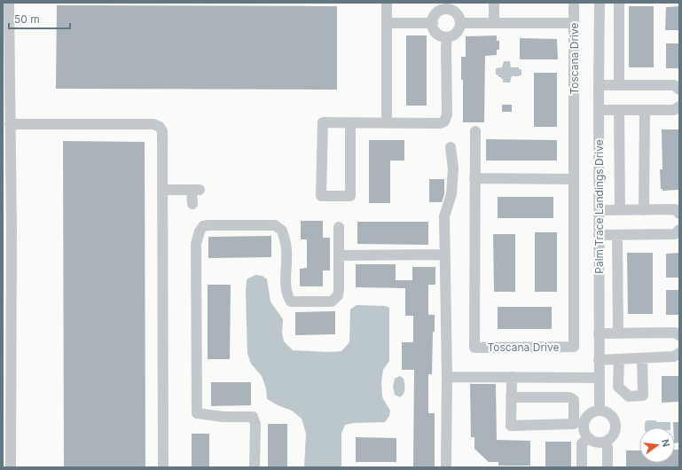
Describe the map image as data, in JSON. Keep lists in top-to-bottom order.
{
  "streets": {
    "street": ["Toscana Drive", "Palm Trace Landings Drive"]
  },
  "scale_bar": "50 m",
  "north": "right"
}
